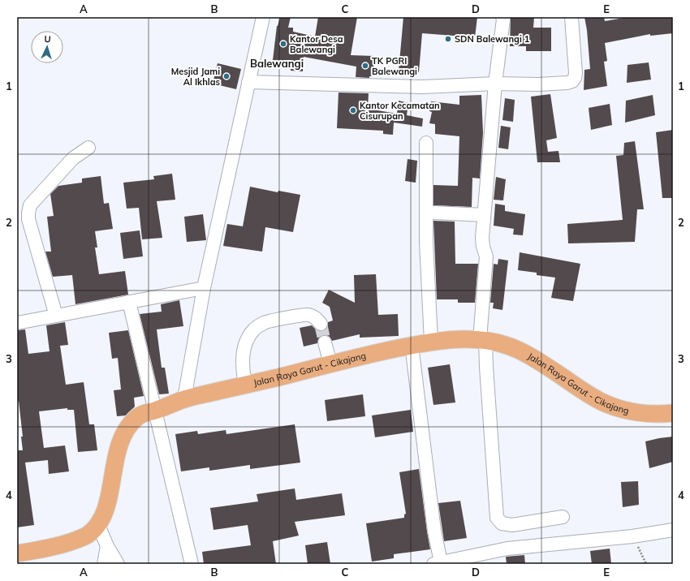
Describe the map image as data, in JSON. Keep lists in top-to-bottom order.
{
  "streets": {
    "main road": ["Jalan Raya Garut - Cikajang"]
  },
  "districts": ["Balewangi"],
  "places": [
    "SDN Balewangi 1",
    "Kantor Desa Balewangi",
    "TK PGRI Balewangi",
    "Mesjid Jami Al Ikhlas",
    "Kantor Kecamatan Cisurupan"
  ],
  "north": "top",
  "grid": {
    "columns": [
      "A",
      "B",
      "C",
      "D",
      "E"
    ],
    "rows": [
      "1",
      "2",
      "3",
      "4"
    ]
  }
}
